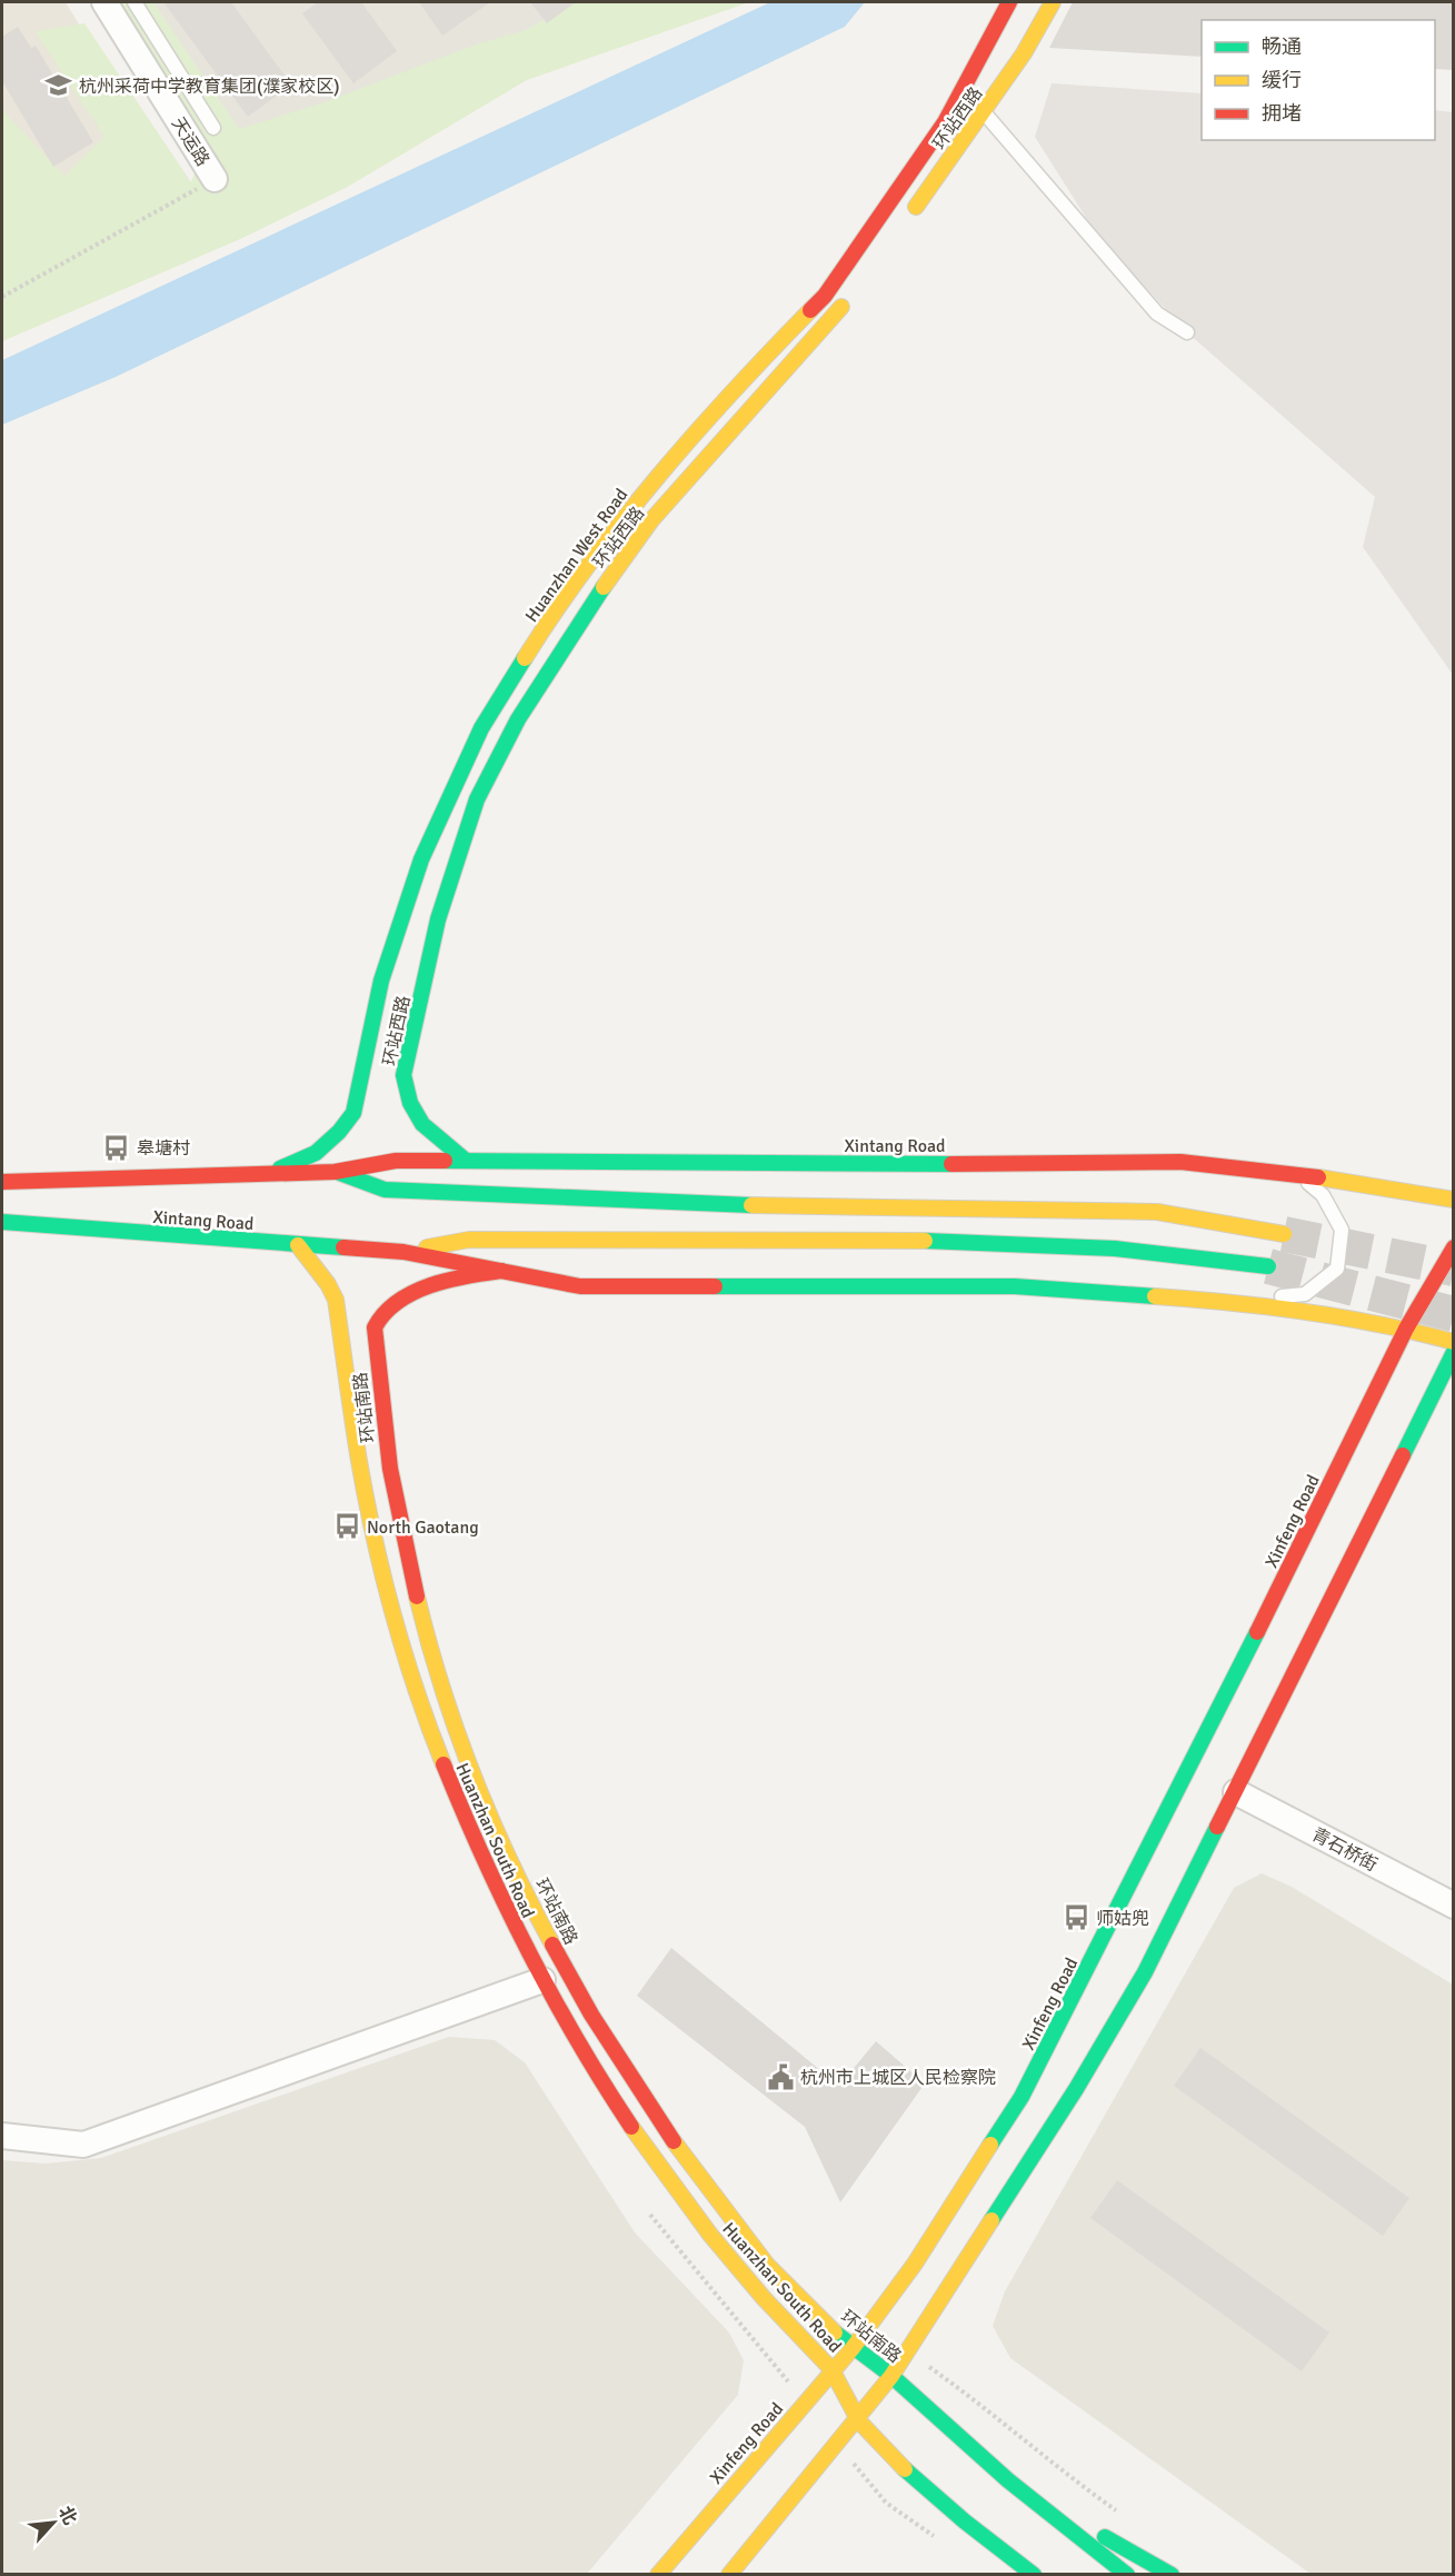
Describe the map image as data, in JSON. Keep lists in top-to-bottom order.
{
  "streets": {
    "main road": [
      "环站西路",
      "Huanzhan West Road",
      "Xintang Road",
      "环站南路",
      "Xinfeng Road",
      "Huanzhan South Road"
    ],
    "street": ["天运路", "青石桥街"]
  },
  "crossings": [
    ["环站西路", "Xintang Road"],
    ["Huanzhan West Road", "Xintang Road"],
    ["Xintang Road", "环站南路"],
    ["Xintang Road", "Xinfeng Road"],
    ["Xintang Road", "Huanzhan South Road"],
    ["环站南路", "Xinfeng Road"],
    ["Xinfeng Road", "Huanzhan South Road"]
  ],
  "places": {
    "school or university": ["杭州采荷中学教育集团(濮家校区)"],
    "bus stop": ["皋塘村", "North Gaotang", "师姑兜"],
    "public building": ["杭州市上城区人民检察院"]
  },
  "legend": ["畅通", "缓行", "拥堵"],
  "north": "top right"
}
